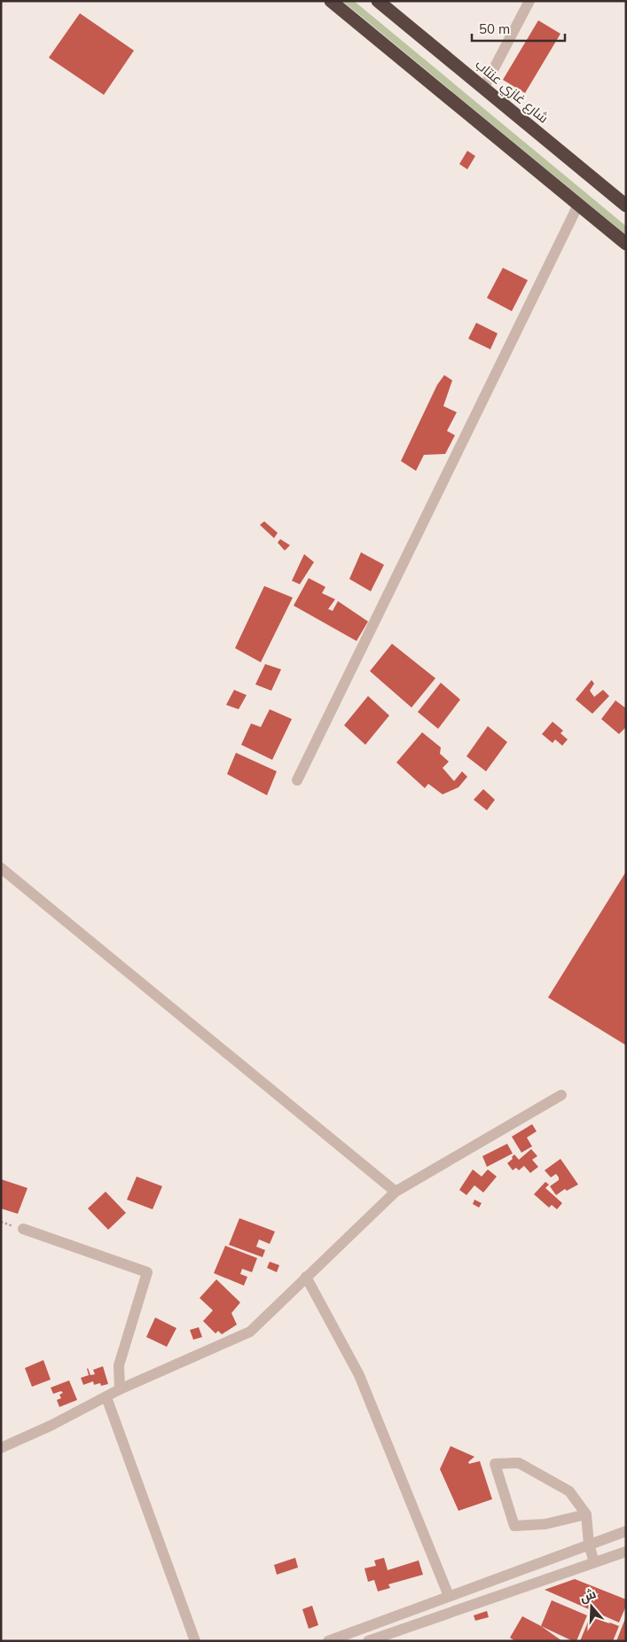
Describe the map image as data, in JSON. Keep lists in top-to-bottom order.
{
  "streets": {
    "highway": ["شارع غازي عنتاب"]
  },
  "scale_bar": "50 m",
  "north": "top"
}
